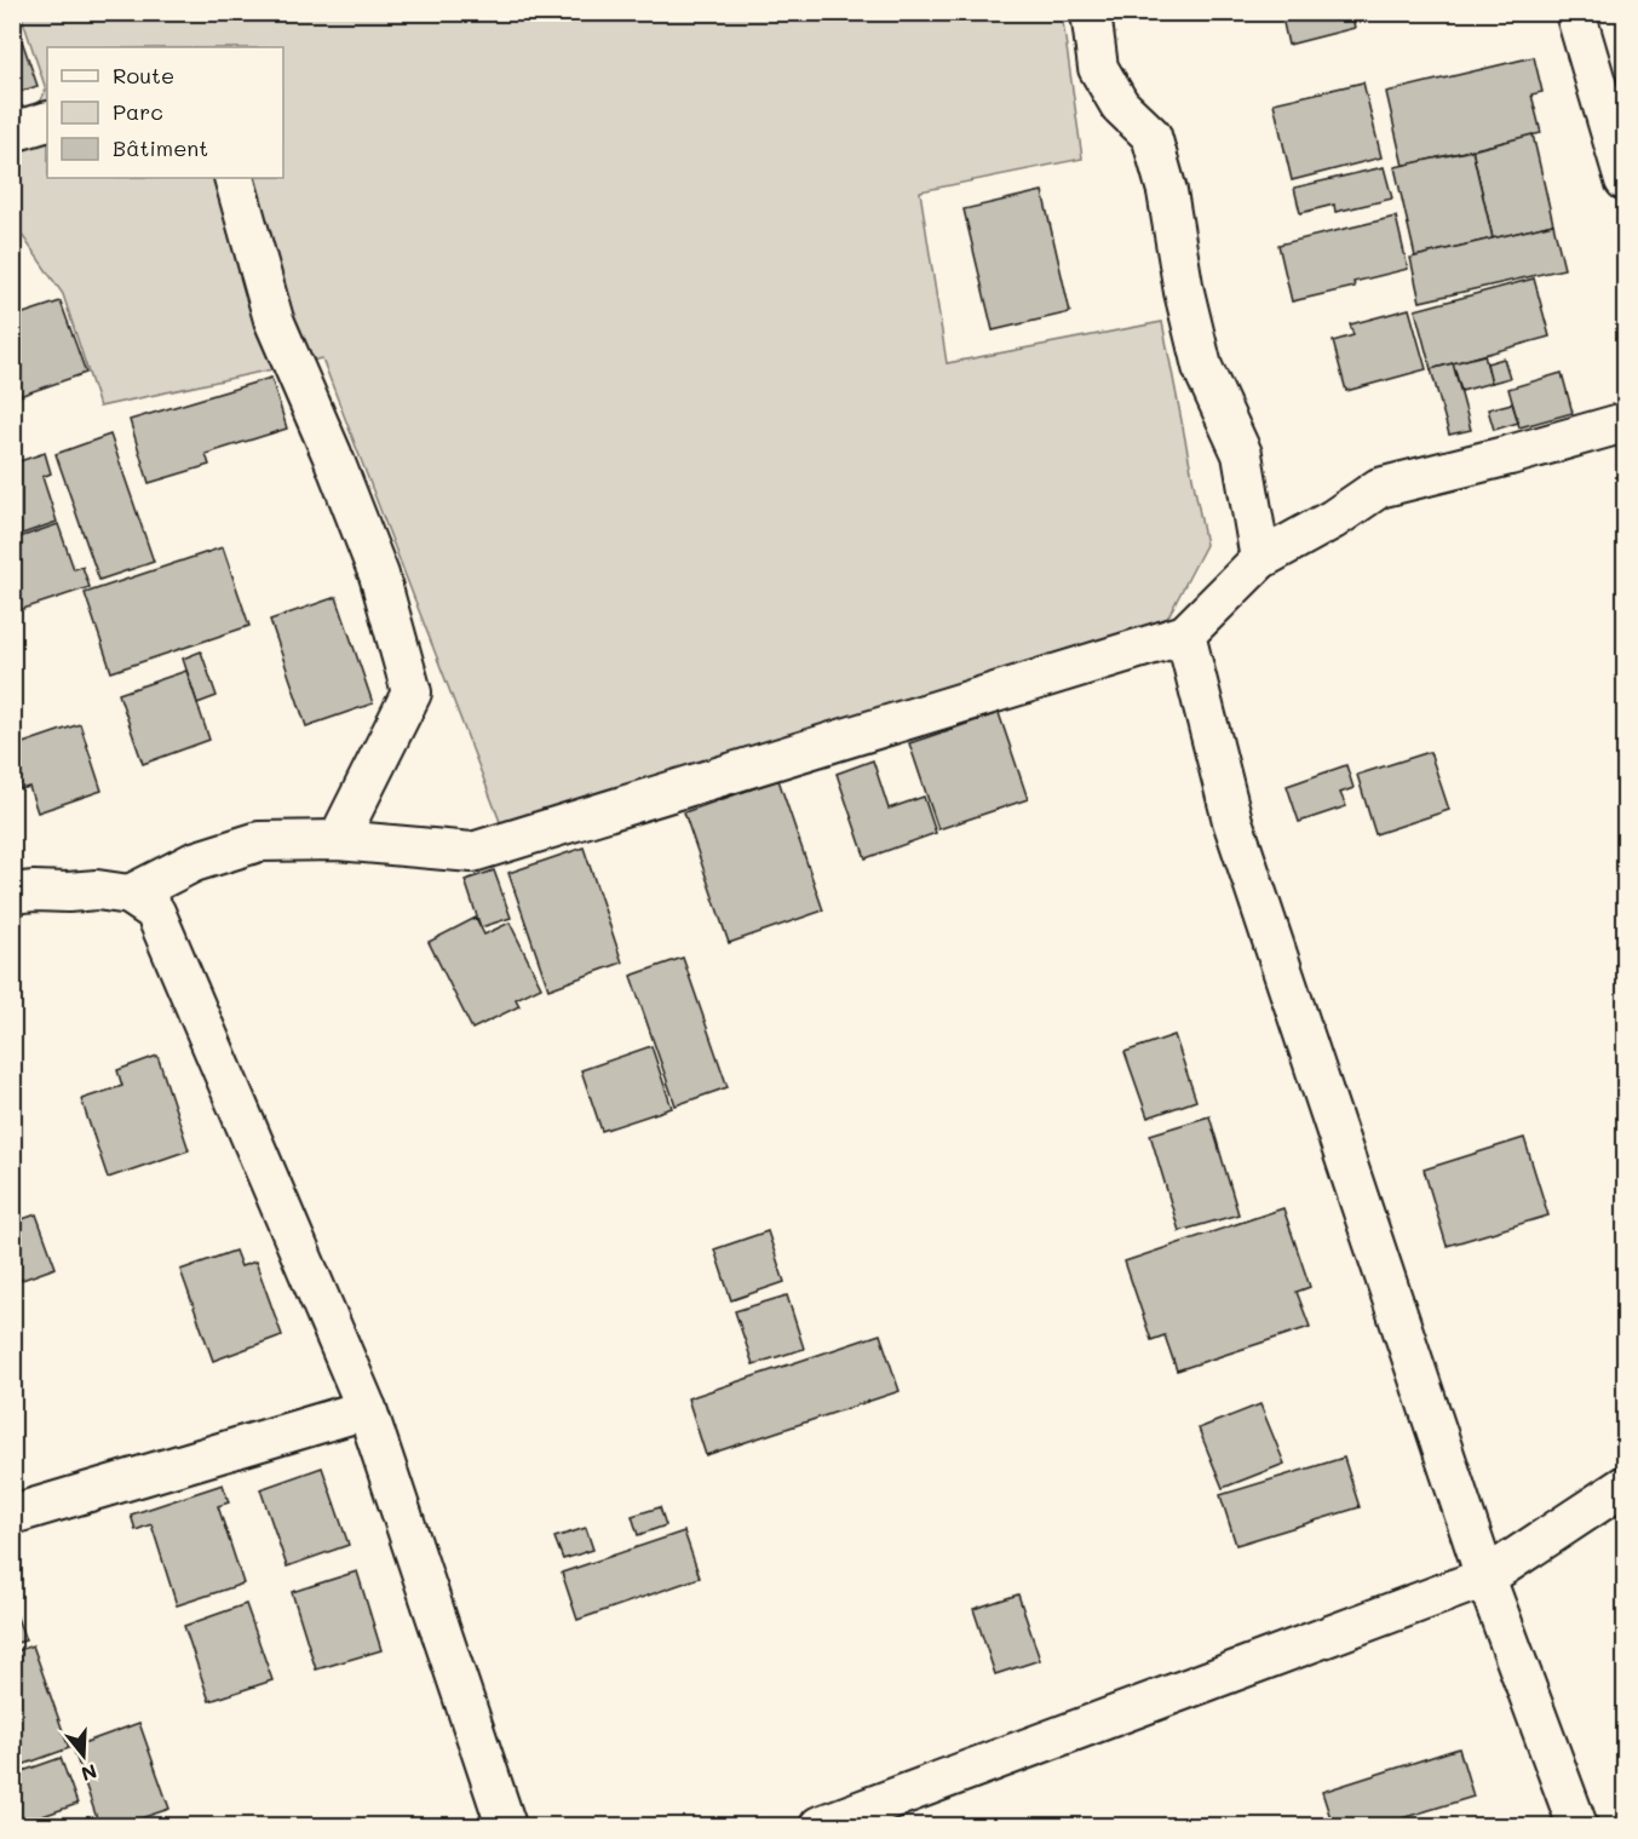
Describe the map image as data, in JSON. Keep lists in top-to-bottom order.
{
  "legend": ["Route", "Parc", "Bâtiment"],
  "north": "bottom"
}
